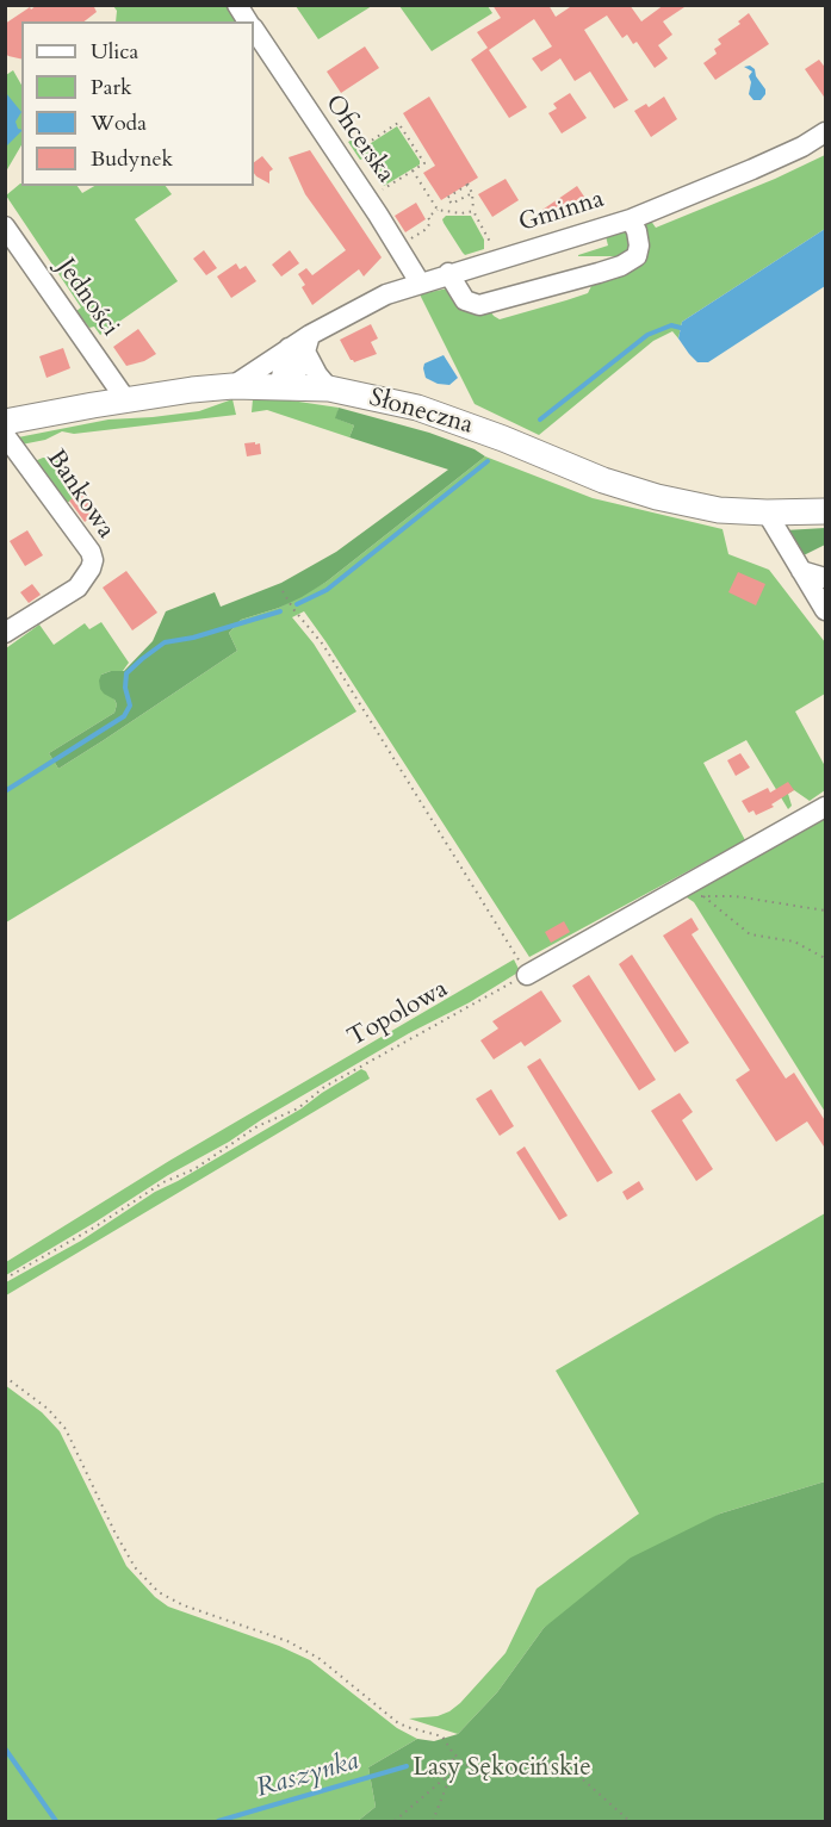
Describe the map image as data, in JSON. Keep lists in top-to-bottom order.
{
  "streets": {
    "main road": ["Słoneczna"],
    "street": [
      "Oficerska",
      "Gminna",
      "Jedności",
      "Bankowa"
    ],
    "path": ["Topolowa"]
  },
  "crossings": [
    ["Oficerska", "Gminna"],
    ["Gminna", "Słoneczna"],
    ["Jedności", "Słoneczna"]
  ],
  "water": ["Raszynka"],
  "parks": ["Lasy Sękocińskie"],
  "legend": [
    "Ulica",
    "Park",
    "Woda",
    "Budynek"
  ]
}
